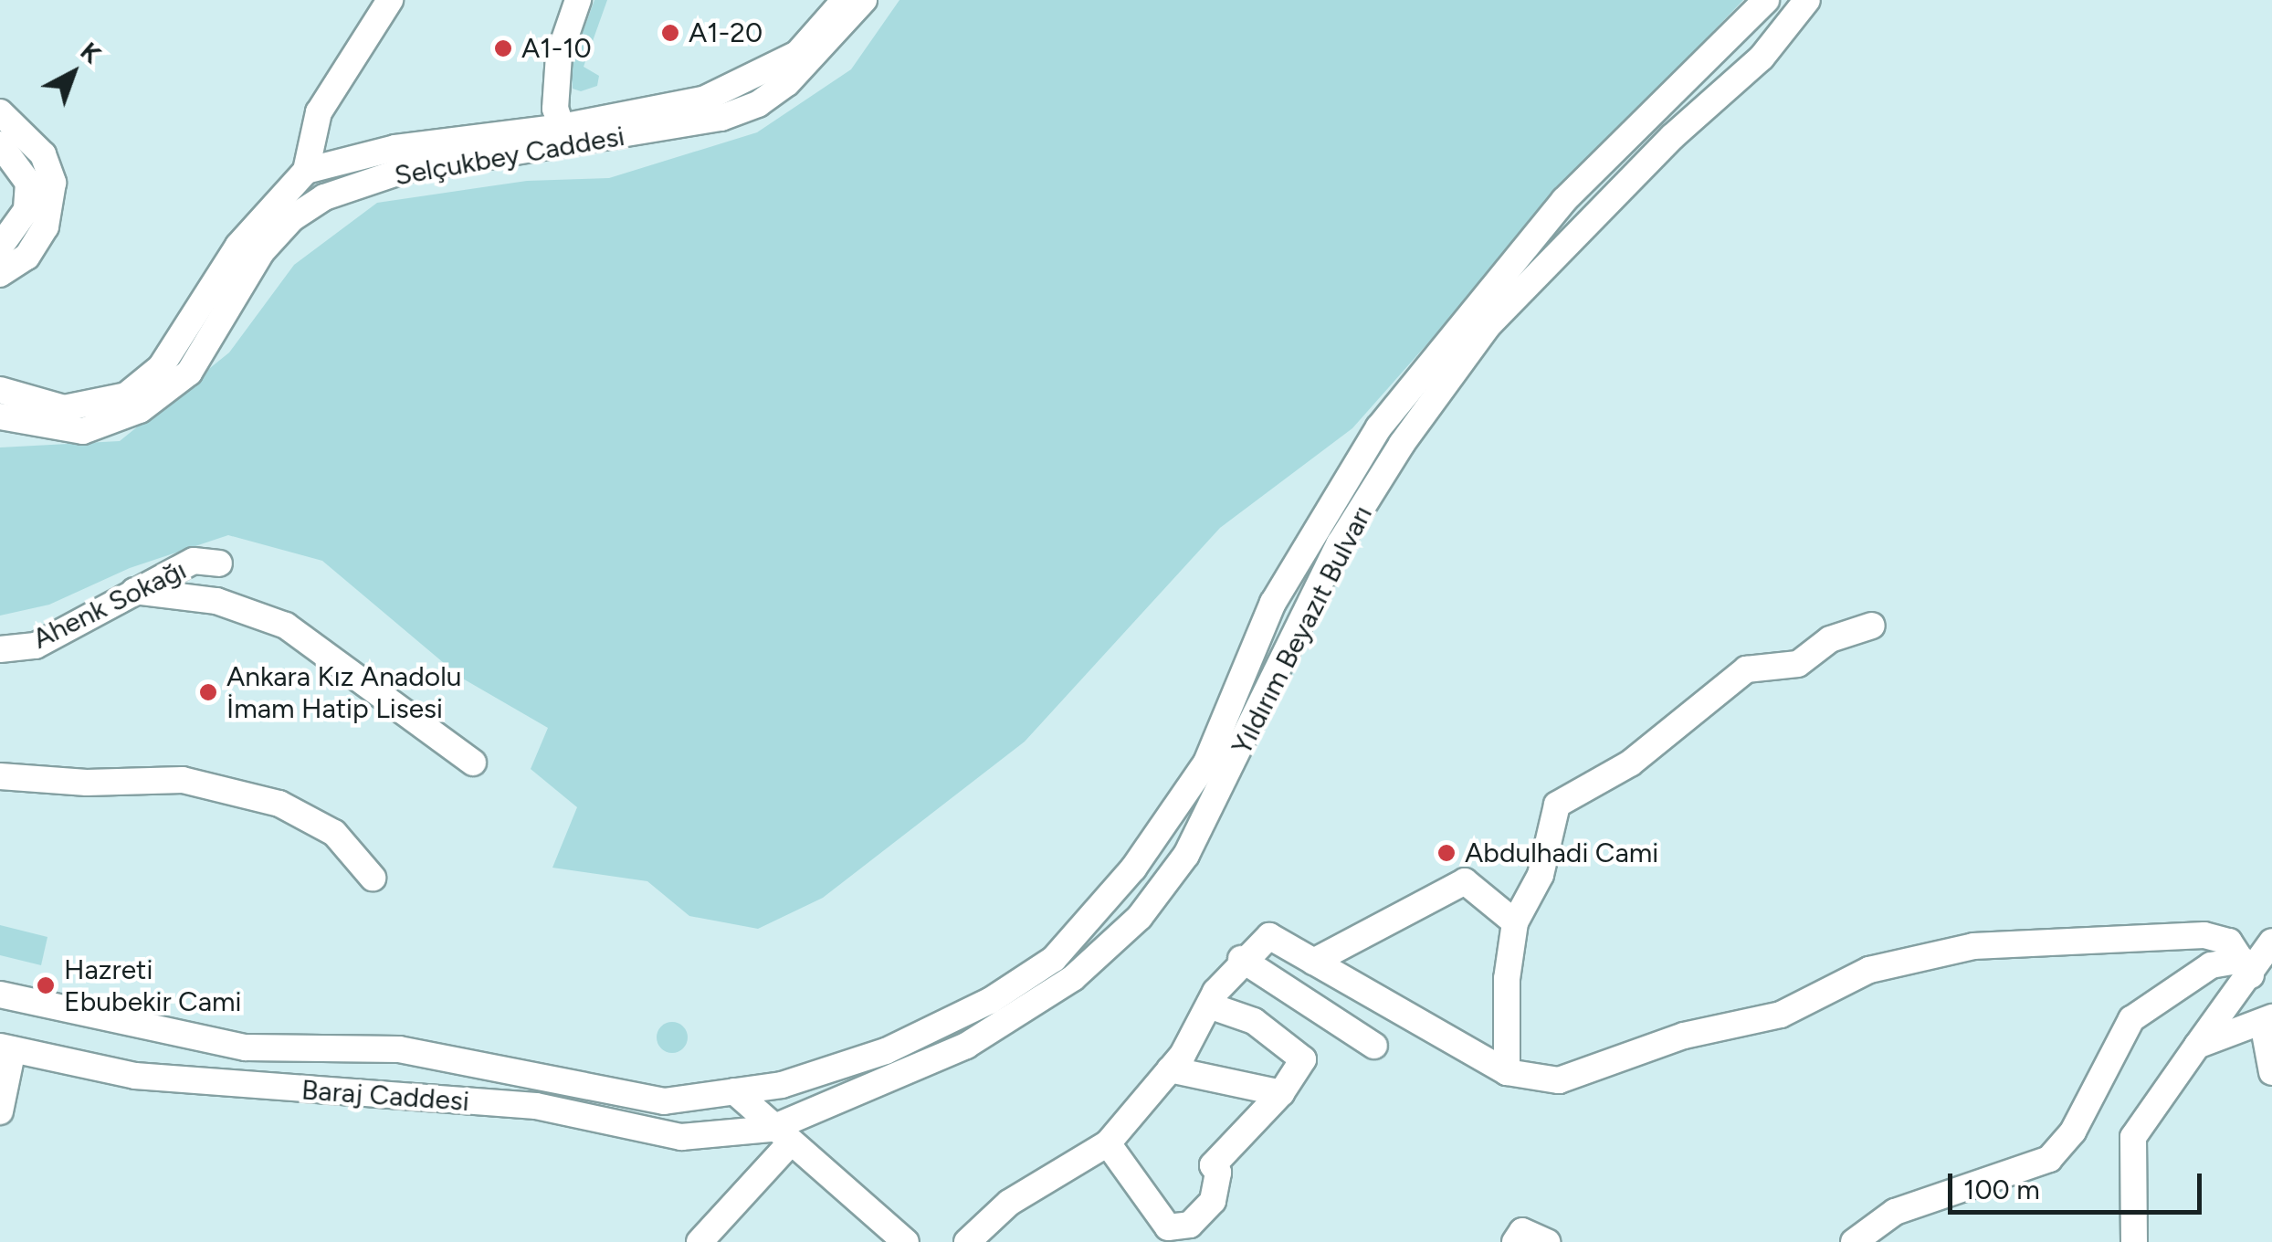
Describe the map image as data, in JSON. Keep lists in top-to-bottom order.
{
  "streets": {
    "street": [
      "Selçukbey Caddesi",
      "Ahenk Sokağı",
      "Yıldırım Beyazıt Bulvarı",
      "Baraj Caddesi"
    ]
  },
  "crossings": [
    ["Yıldırım Beyazıt Bulvarı", "Baraj Caddesi"]
  ],
  "places": [
    "A1-20",
    "A1-10",
    "Ankara Kız Anadolu İmam Hatip Lisesi",
    "Abdulhadi Cami",
    "Hazreti Ebubekir Cami"
  ],
  "scale_bar": "100 m",
  "north": "top right"
}
